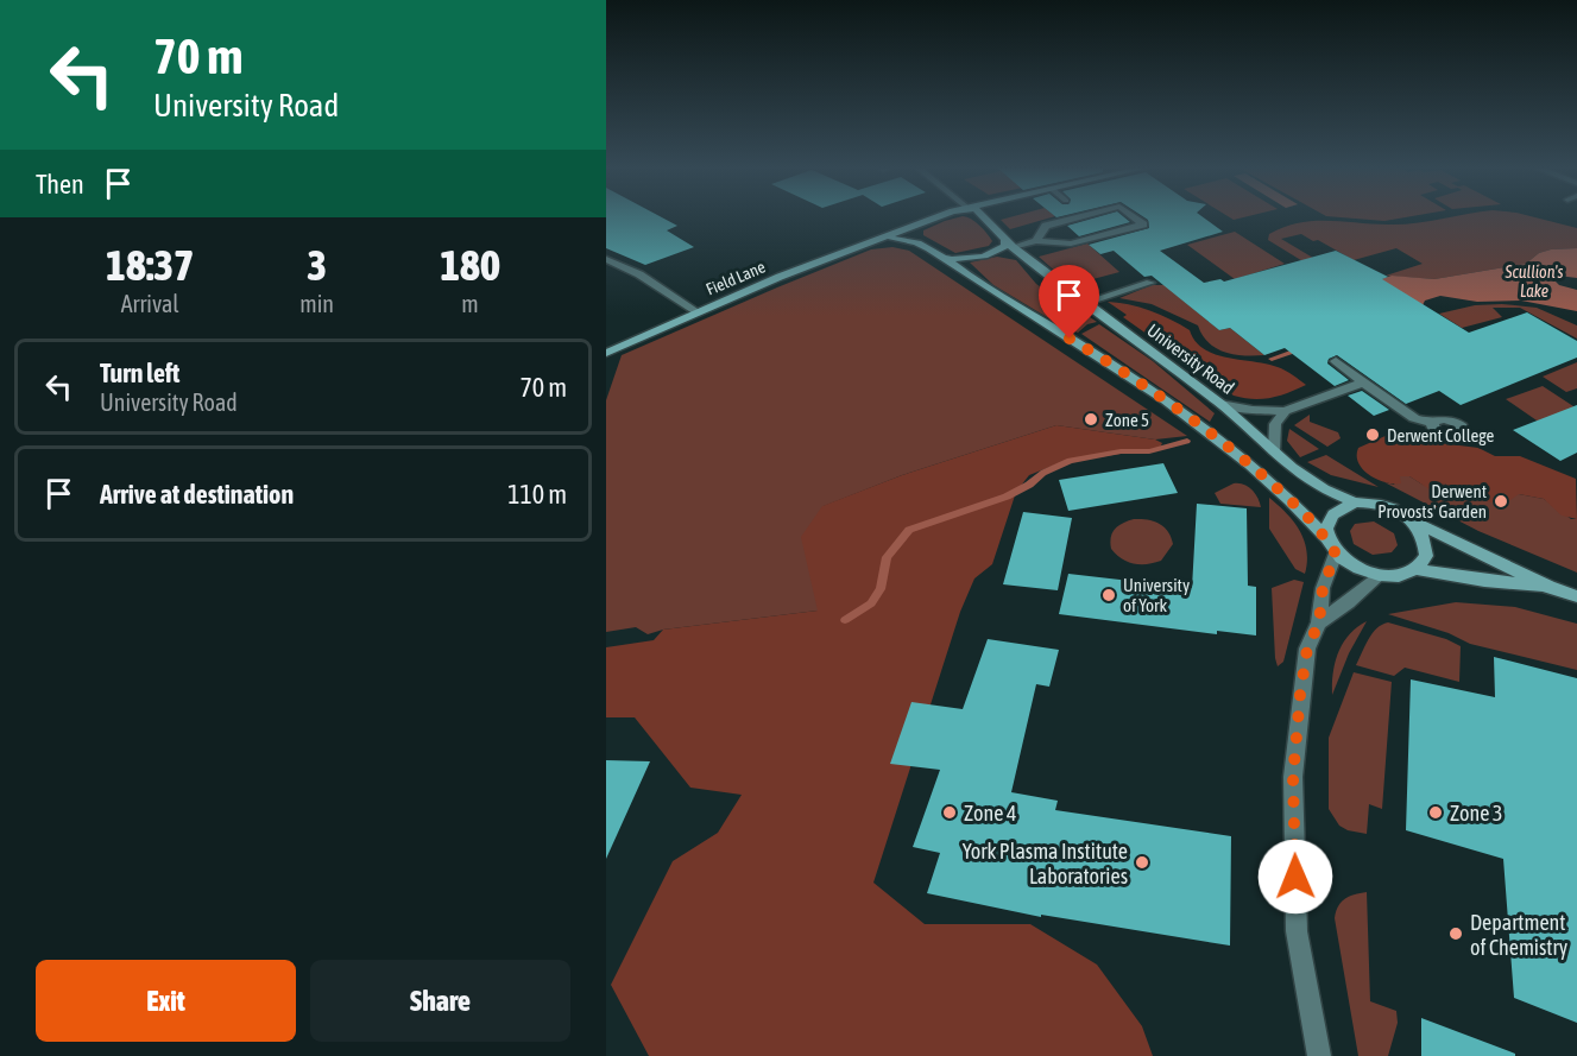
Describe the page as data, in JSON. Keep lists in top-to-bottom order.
{
  "streets": {
    "street": ["Field Lane", "University Road"]
  },
  "water": ["Scullion's Lake"],
  "places": [
    "Zone 5",
    "Derwent College",
    "Derwent Provosts' Garden",
    "University of York",
    "Zone 4",
    "Zone 3",
    "York Plasma Institute Laboratories",
    "Department of Chemistry"
  ],
  "page": {
    "turn": ["70 m", "University Road"],
    "then": "Then",
    "eta": [
      "18:37",
      "Arrival",
      "3",
      "min",
      "180",
      "m"
    ],
    "list": [
      {
        "name": "Turn left",
        "note": "University Road",
        "value": "70 m"
      },
      {
        "name": "Arrive at destination",
        "value": "110 m"
      }
    ],
    "buttons": ["Exit", "Share"]
  }
}
